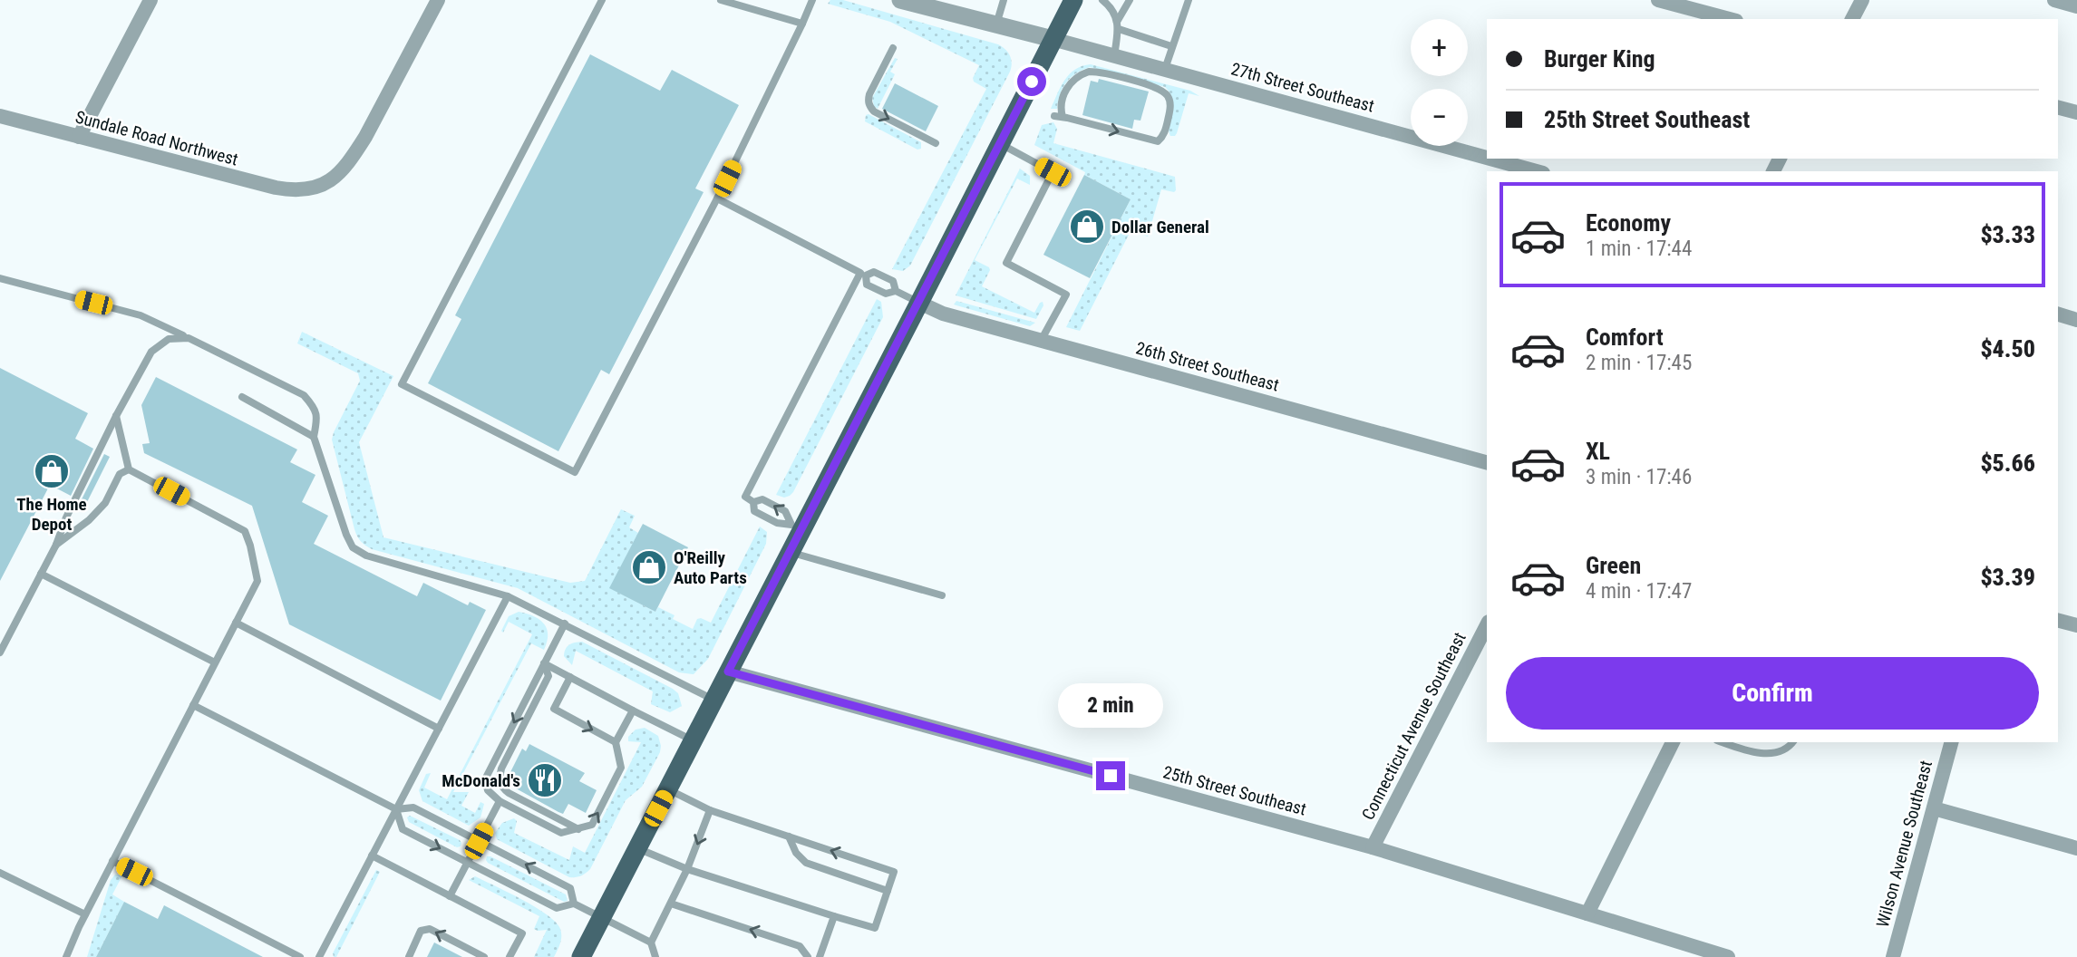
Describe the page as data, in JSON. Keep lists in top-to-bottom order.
{
  "streets": {
    "street": [
      "27th Street Southeast",
      "Sundale Road Northwest",
      "26th Street Southeast",
      "Connecticut Avenue Southeast",
      "25th Street Southeast",
      "Wilson Avenue Southeast"
    ]
  },
  "crossings": [
    ["Connecticut Avenue Southeast", "25th Street Southeast"]
  ],
  "places": {
    "shop": ["Dollar General", "The Home Depot", "O'Reilly Auto Parts"],
    "restaurant": ["McDonald's"]
  },
  "page": {
    "map_buttons": ["+", "−"],
    "banner": ["Burger King", "25th Street Southeast"],
    "list": [
      {
        "name": "Economy",
        "note": "1 min · 17:44",
        "value": "$3.33"
      },
      {
        "name": "Comfort",
        "note": "2 min · 17:45",
        "value": "$4.50"
      },
      {
        "name": "XL",
        "note": "3 min · 17:46",
        "value": "$5.66"
      },
      {
        "name": "Green",
        "note": "4 min · 17:47",
        "value": "$3.39"
      }
    ],
    "buttons": "Confirm",
    "bubble": "2 min"
  }
}
